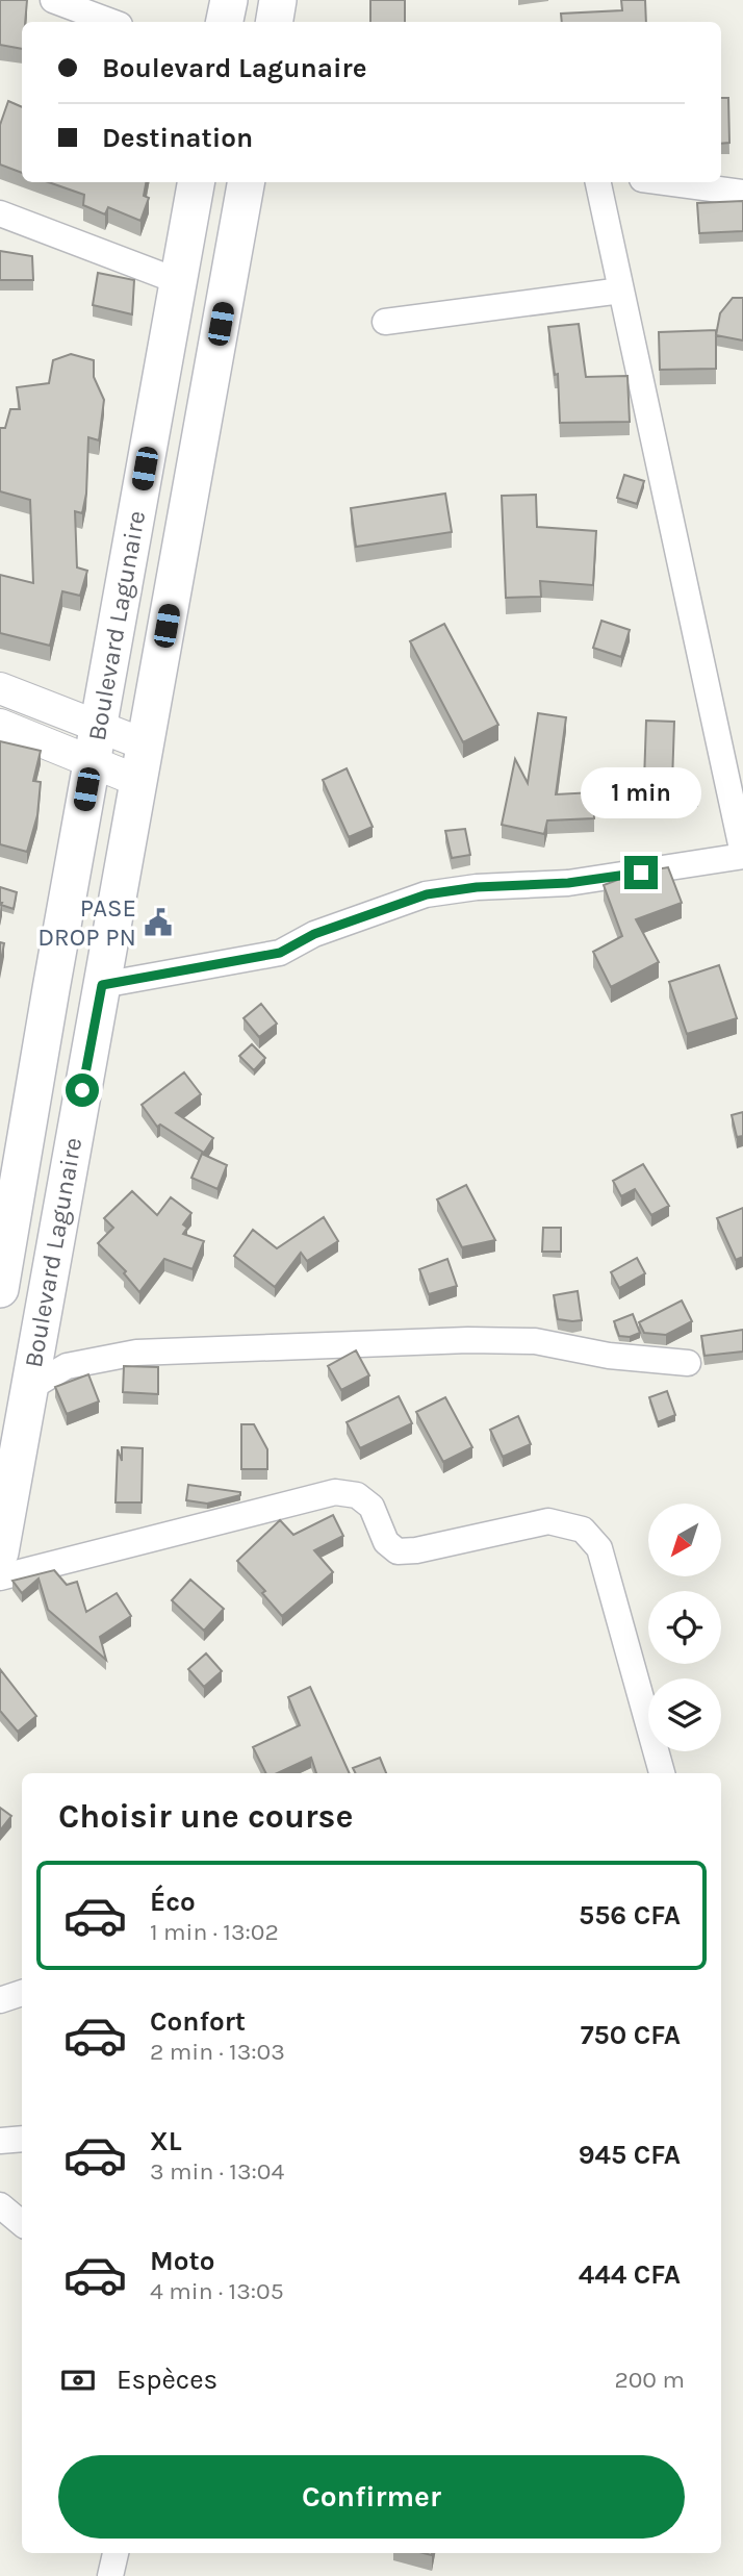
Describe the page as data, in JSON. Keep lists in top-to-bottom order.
{
  "streets": {
    "main road": ["Boulevard Lagunaire"]
  },
  "places": {
    "public building": ["PASE DROP PN"]
  },
  "north": "bottom left",
  "page": {
    "banner": ["Boulevard Lagunaire", "Destination"],
    "bubble": "1 min",
    "heading": "Choisir une course",
    "list": [
      {
        "name": "Éco",
        "note": "1 min · 13:02",
        "value": "556 CFA"
      },
      {
        "name": "Confort",
        "note": "2 min · 13:03",
        "value": "750 CFA"
      },
      {
        "name": "XL",
        "note": "3 min · 13:04",
        "value": "945 CFA"
      },
      {
        "name": "Moto",
        "note": "4 min · 13:05",
        "value": "444 CFA"
      }
    ],
    "pay": ["Espèces", "200 m"],
    "buttons": "Confirmer"
  }
}
